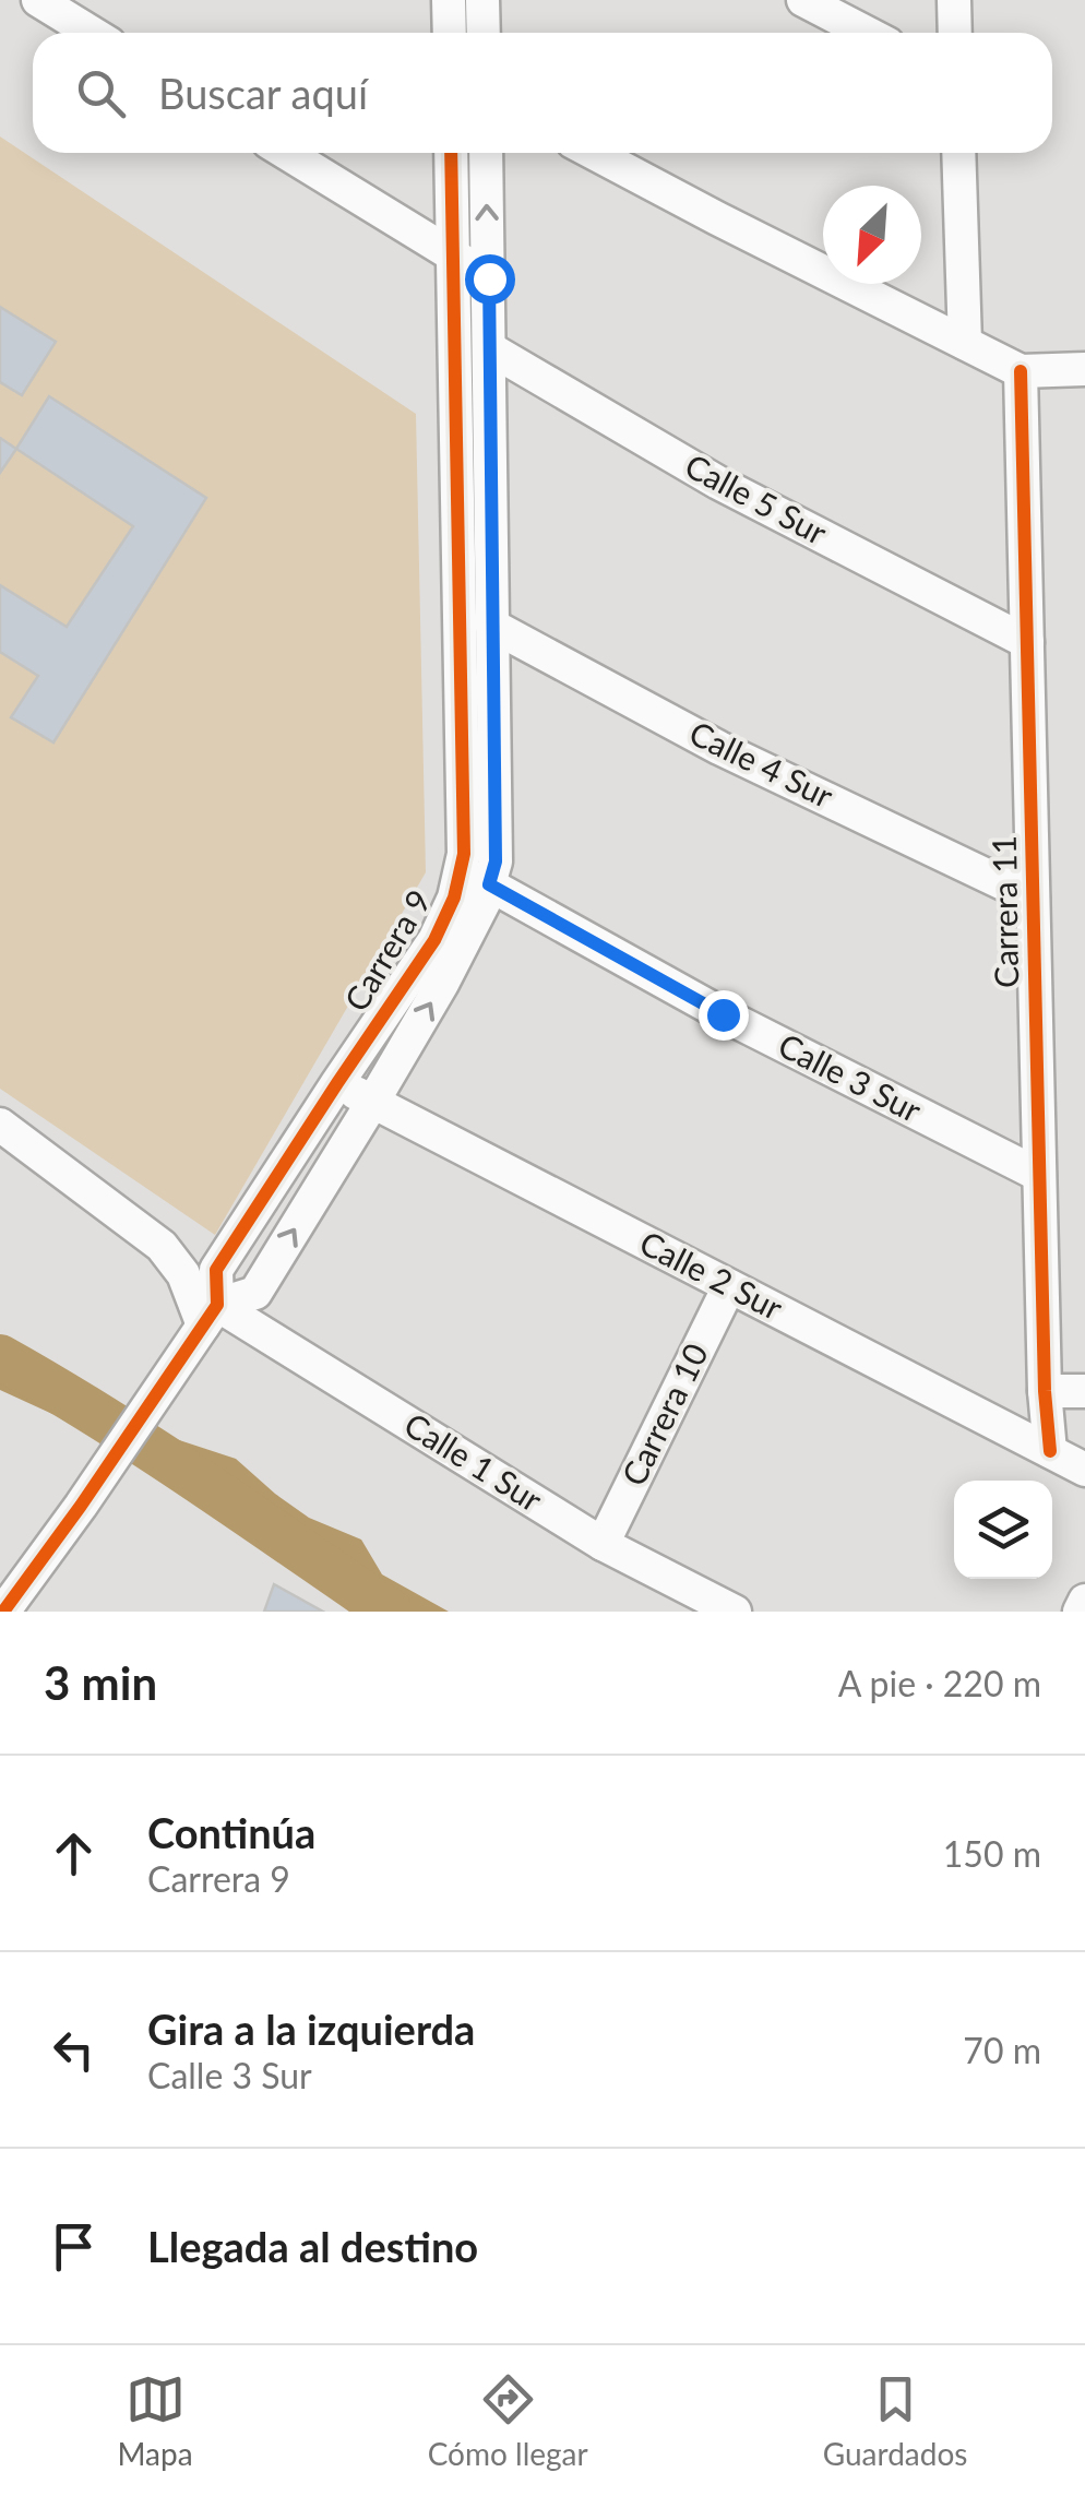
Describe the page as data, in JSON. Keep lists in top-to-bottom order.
{
  "streets": {
    "street": [
      "Calle 5 Sur",
      "Calle 4 Sur",
      "Carrera 11",
      "Carrera 9",
      "Calle 3 Sur",
      "Calle 2 Sur",
      "Carrera 10",
      "Calle 1 Sur"
    ]
  },
  "crossings": [
    ["Calle 5 Sur", "Carrera 11"],
    ["Calle 5 Sur", "Carrera 9"],
    ["Calle 4 Sur", "Carrera 11"],
    ["Calle 4 Sur", "Carrera 9"],
    ["Carrera 11", "Calle 3 Sur"],
    ["Carrera 11", "Calle 2 Sur"],
    ["Carrera 9", "Calle 3 Sur"],
    ["Carrera 9", "Calle 2 Sur"],
    ["Carrera 9", "Calle 1 Sur"],
    ["Calle 2 Sur", "Carrera 10"],
    ["Carrera 10", "Calle 1 Sur"]
  ],
  "north": "bottom left",
  "page": {
    "search": "Buscar aquí",
    "heading": ["3 min", "A pie · 220 m"],
    "list": [
      ["Continúa", "Carrera 9", "150 m"],
      ["Gira a la izquierda", "Calle 3 Sur", "70 m"],
      "Llegada al destino"
    ],
    "nav": ["Mapa", "Cómo llegar", "Guardados"]
  }
}
